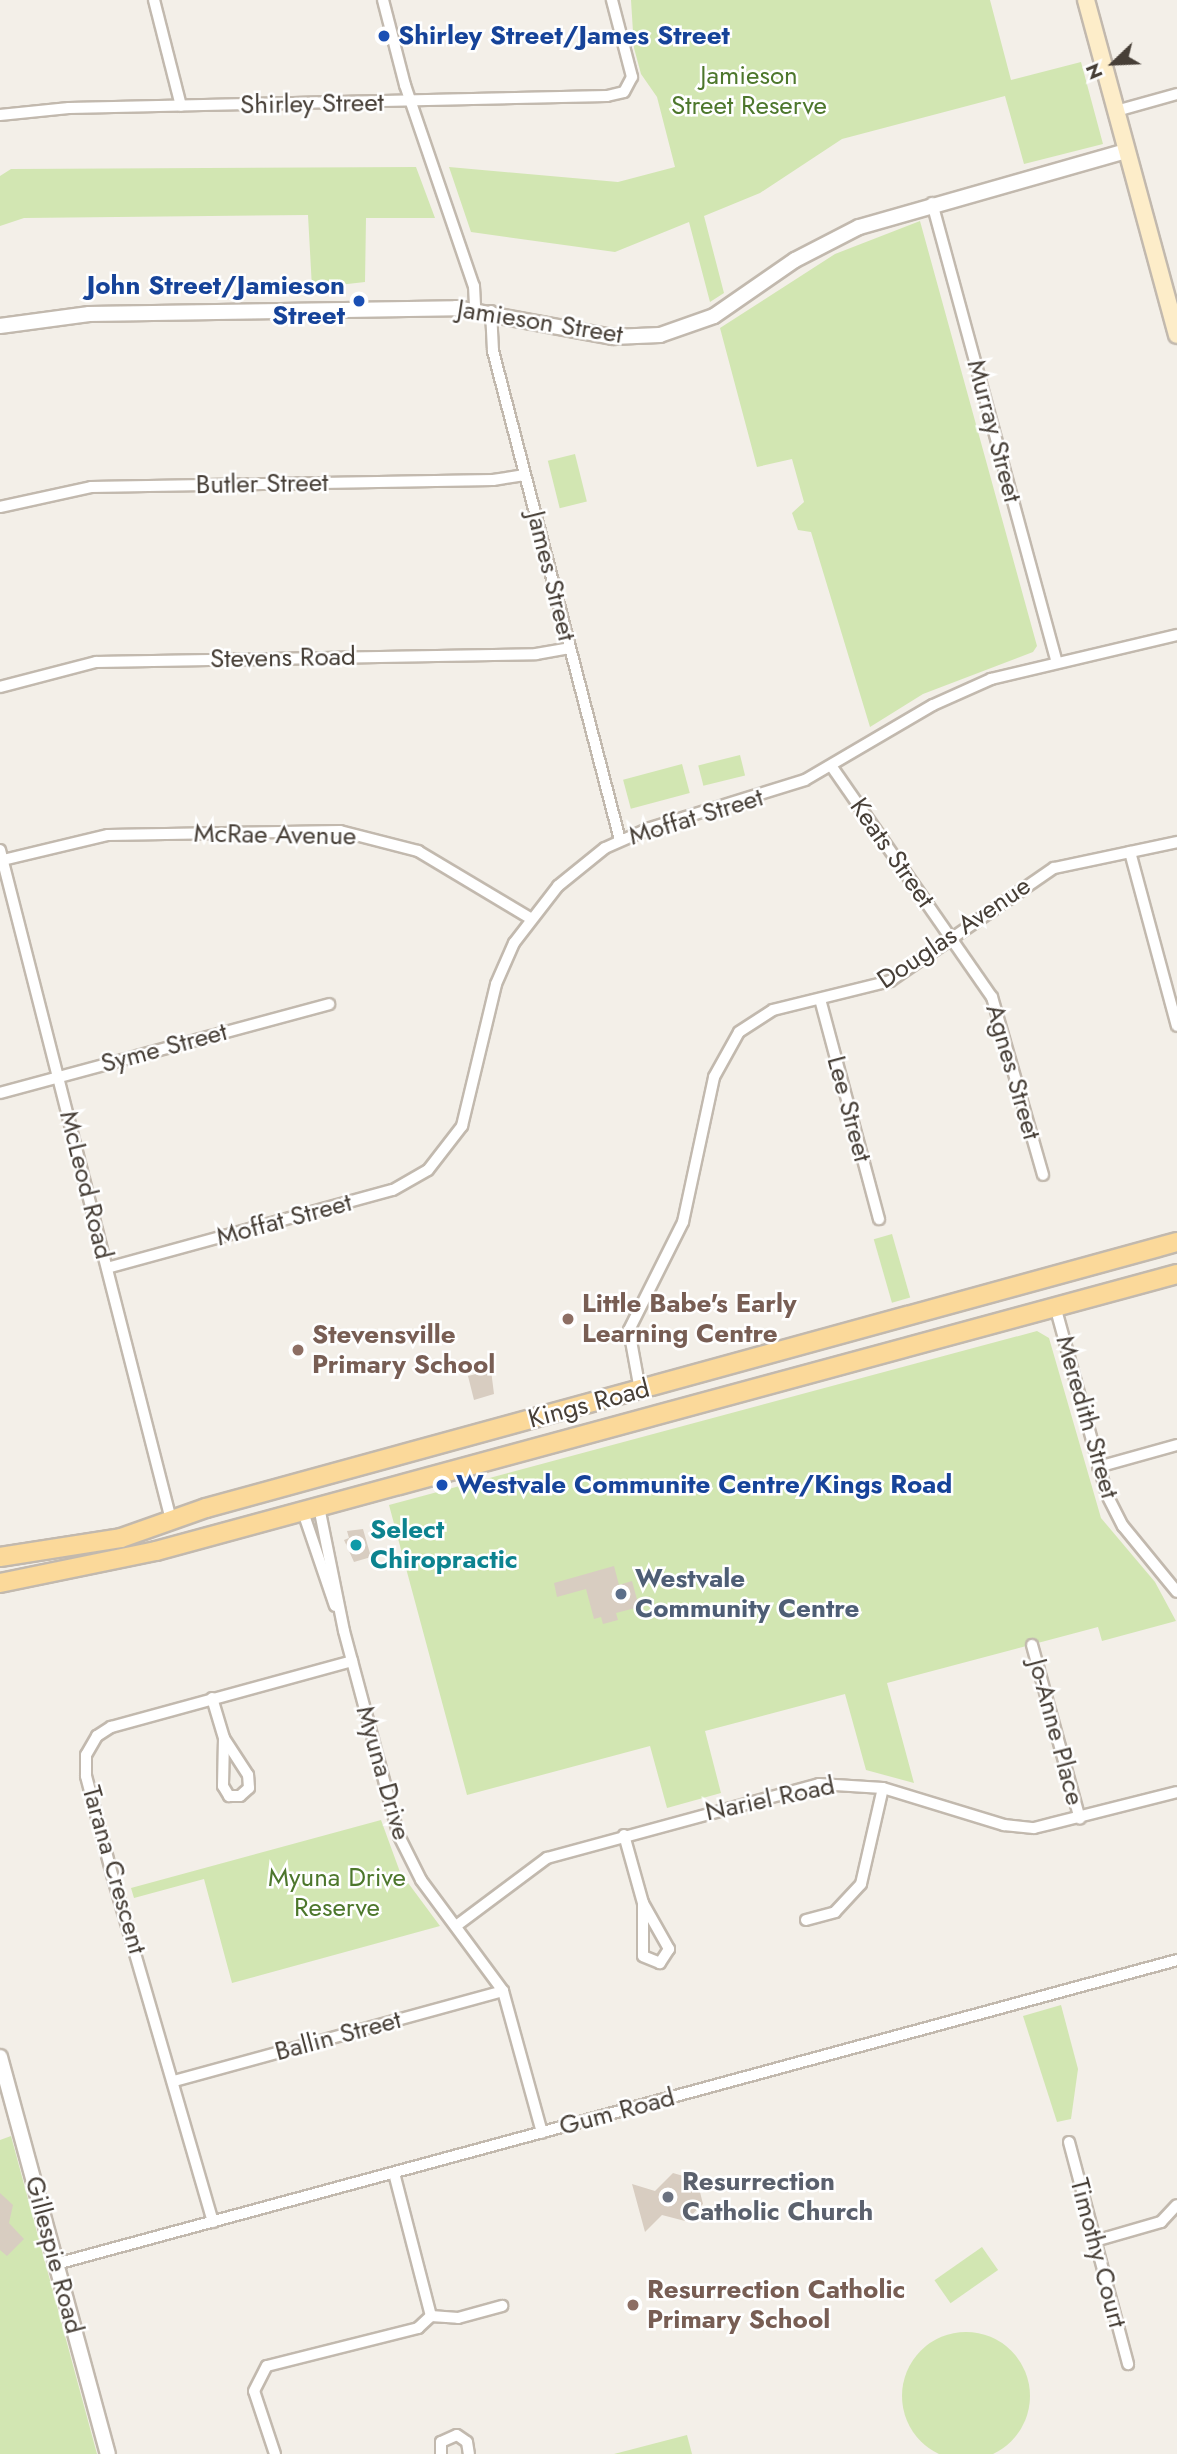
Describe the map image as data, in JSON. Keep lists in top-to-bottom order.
{
  "streets": {
    "main road": ["Kings Road"],
    "street": [
      "Shirley Street",
      "Jamieson Street",
      "Murray Street",
      "Butler Street",
      "James Street",
      "Stevens Road",
      "Moffat Street",
      "McRae Avenue",
      "Keats Street",
      "Douglas Avenue",
      "Syme Street",
      "Agnes Street",
      "Lee Street",
      "McLeod Road",
      "Meredith Street",
      "Jo-Anne Place",
      "Myuna Drive",
      "Nariel Road",
      "Tarana Crescent",
      "Ballin Street",
      "Gum Road",
      "Timothy Court",
      "Gillespie Road"
    ]
  },
  "crossings": [
    ["Jamieson Street", "Murray Street"],
    ["Jamieson Street", "James Street"],
    ["Murray Street", "Moffat Street"],
    ["Butler Street", "James Street"],
    ["James Street", "Stevens Road"],
    ["James Street", "Moffat Street"],
    ["Moffat Street", "McRae Avenue"],
    ["Moffat Street", "Keats Street"],
    ["Moffat Street", "McLeod Road"],
    ["McRae Avenue", "McLeod Road"],
    ["Keats Street", "Douglas Avenue"],
    ["Keats Street", "Agnes Street"],
    ["Douglas Avenue", "Agnes Street"],
    ["Douglas Avenue", "Lee Street"],
    ["Douglas Avenue", "Kings Road"],
    ["Syme Street", "McLeod Road"],
    ["McLeod Road", "Kings Road"],
    ["Kings Road", "Meredith Street"],
    ["Kings Road", "Myuna Drive"],
    ["Jo-Anne Place", "Nariel Road"],
    ["Myuna Drive", "Nariel Road"],
    ["Myuna Drive", "Tarana Crescent"],
    ["Myuna Drive", "Ballin Street"],
    ["Myuna Drive", "Gum Road"],
    ["Tarana Crescent", "Ballin Street"],
    ["Tarana Crescent", "Gum Road"],
    ["Gum Road", "Gillespie Road"]
  ],
  "parks": ["Jamieson Street Reserve", "Myuna Drive Reserve"],
  "places": [
    "Shirley Street/James Street",
    "John Street/Jamieson Street",
    "Little Babe's Early Learning Centre",
    "Stevensville Primary School",
    "Westvale Communite Centre/Kings Road",
    "Select Chiropractic",
    "Westvale Community Centre",
    "Resurrection Catholic Church",
    "Resurrection Catholic Primary School"
  ],
  "north": "bottom left"
}
